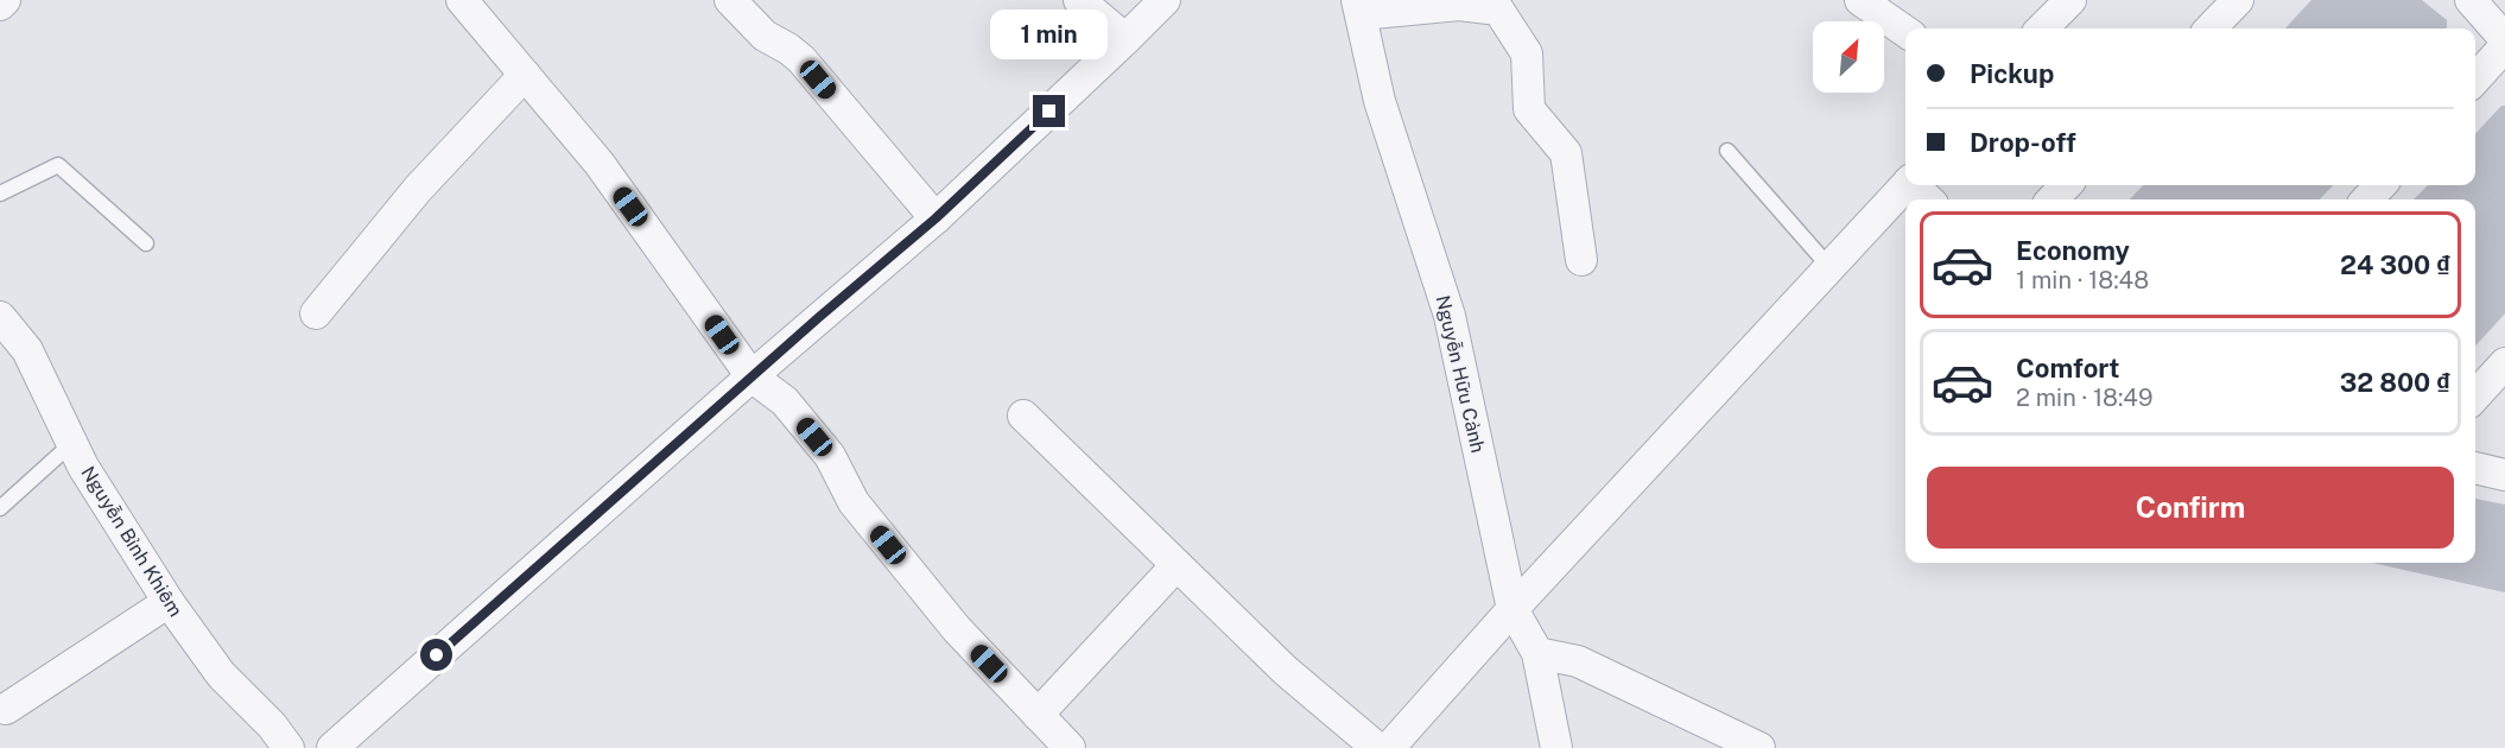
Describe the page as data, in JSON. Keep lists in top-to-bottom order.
{
  "streets": {
    "street": ["Nguyễn Hữu Cảnh", "Nguyễn Bỉnh Khiêm"]
  },
  "north": "top right",
  "page": {
    "bubble": "1 min",
    "banner": ["Pickup", "Drop-off"],
    "list": [
      {
        "name": "Economy",
        "note": "1 min · 18:48",
        "value": "24 300 ₫"
      },
      {
        "name": "Comfort",
        "note": "2 min · 18:49",
        "value": "32 800 ₫"
      }
    ],
    "buttons": "Confirm"
  }
}
